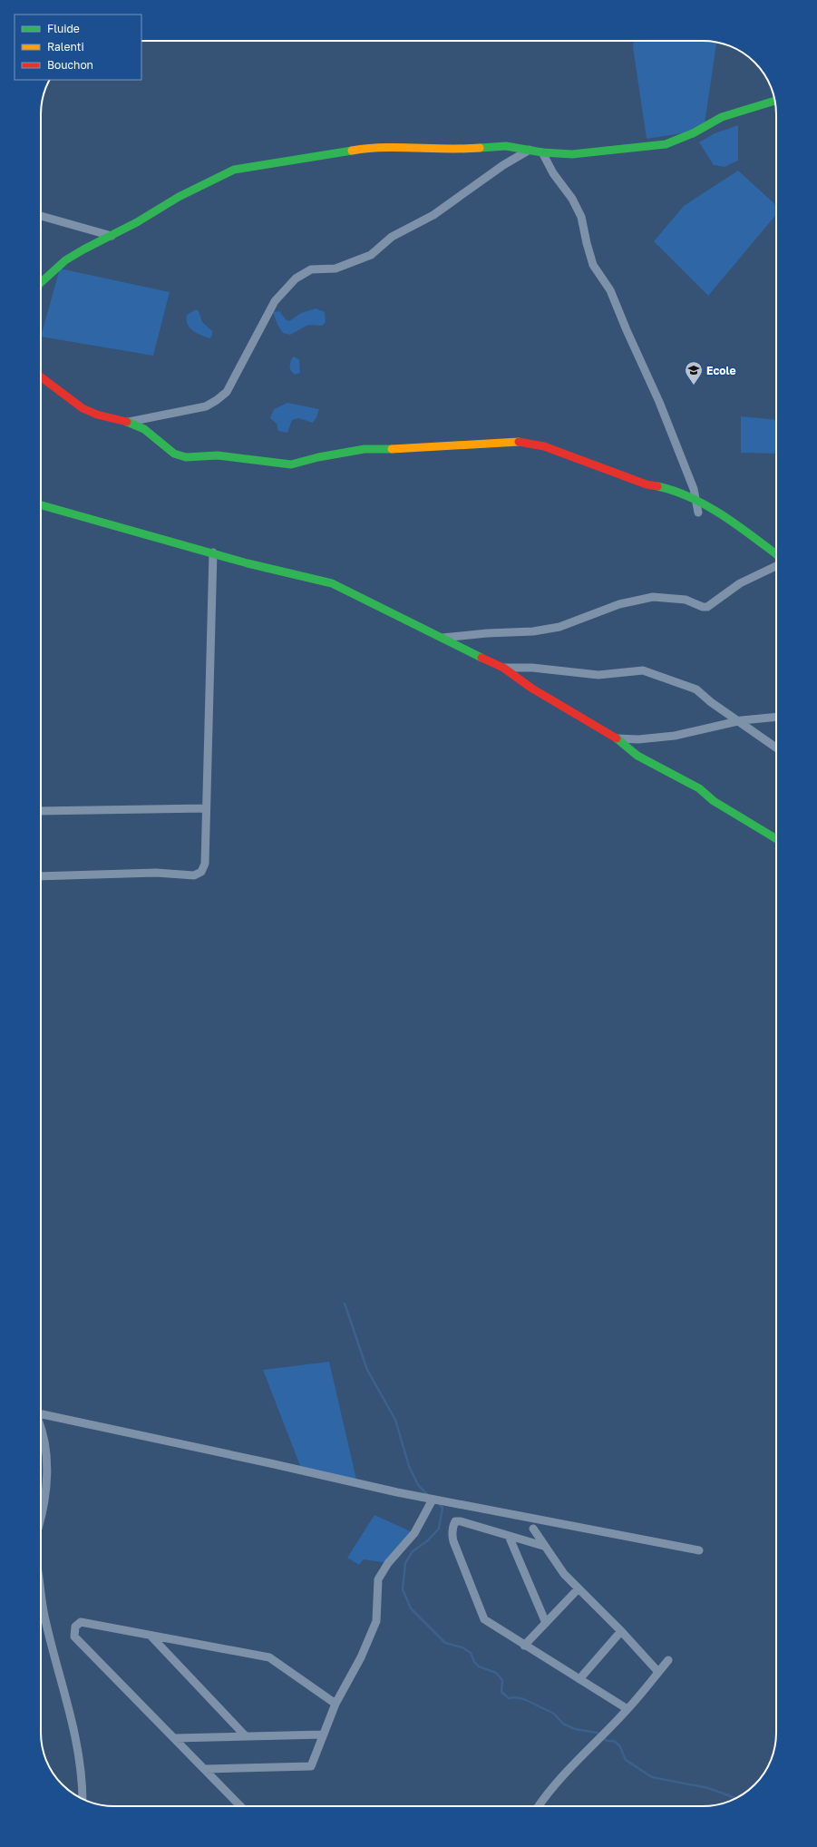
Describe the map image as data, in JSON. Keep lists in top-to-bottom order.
{
  "places": {
    "school or university": ["Ecole"]
  },
  "legend": ["Fluide", "Ralenti", "Bouchon"]
}
